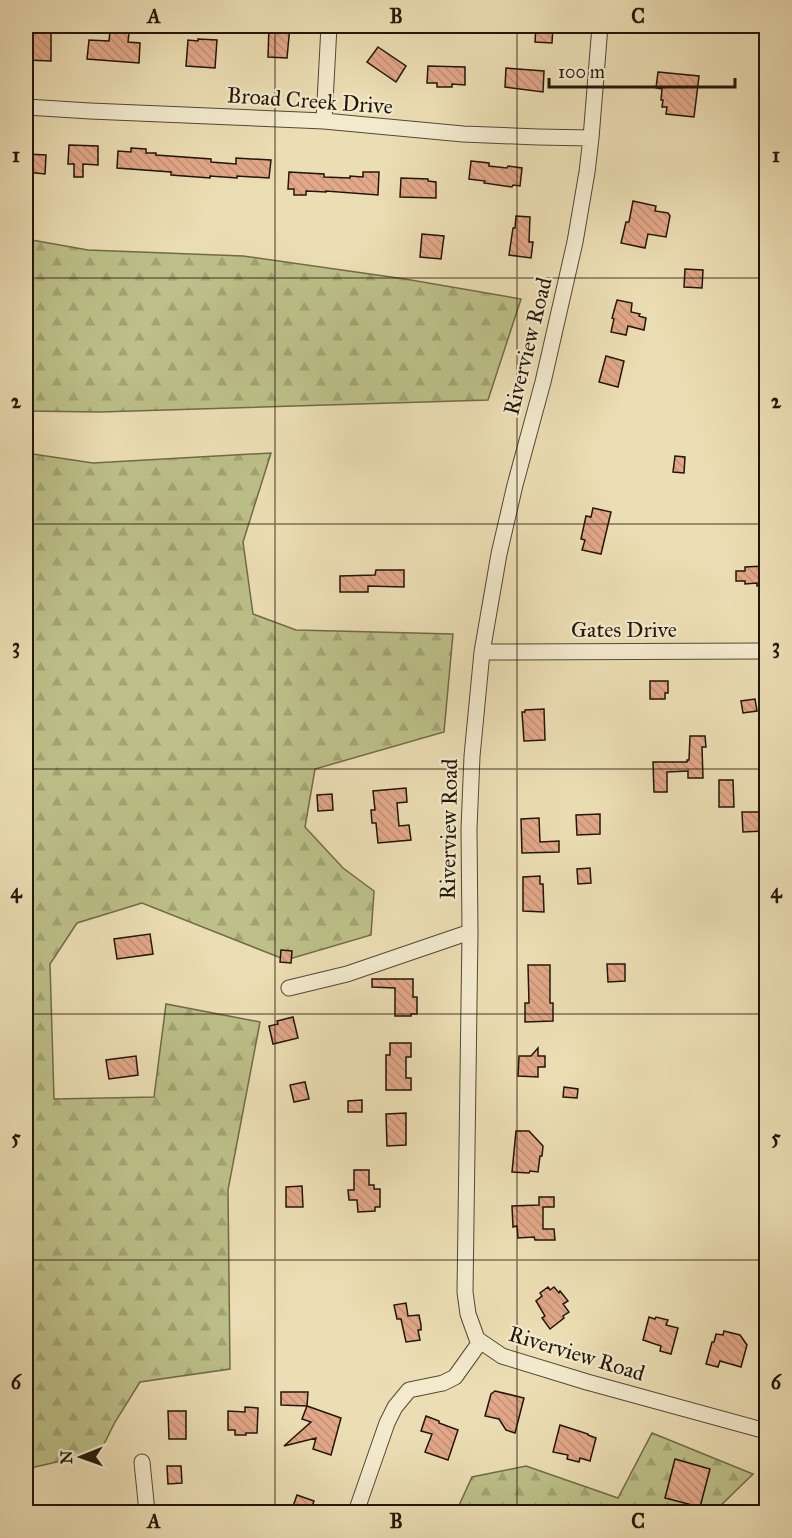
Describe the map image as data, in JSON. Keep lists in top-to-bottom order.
{
  "streets": {
    "street": ["Broad Creek Drive", "Riverview Road", "Gates Drive"]
  },
  "crossings": [
    ["Broad Creek Drive", "Riverview Road"],
    ["Riverview Road", "Gates Drive"]
  ],
  "scale_bar": "100 m",
  "north": "left",
  "grid": {
    "columns": ["A", "B", "C"],
    "rows": [
      "1",
      "2",
      "3",
      "4",
      "5",
      "6"
    ]
  }
}
